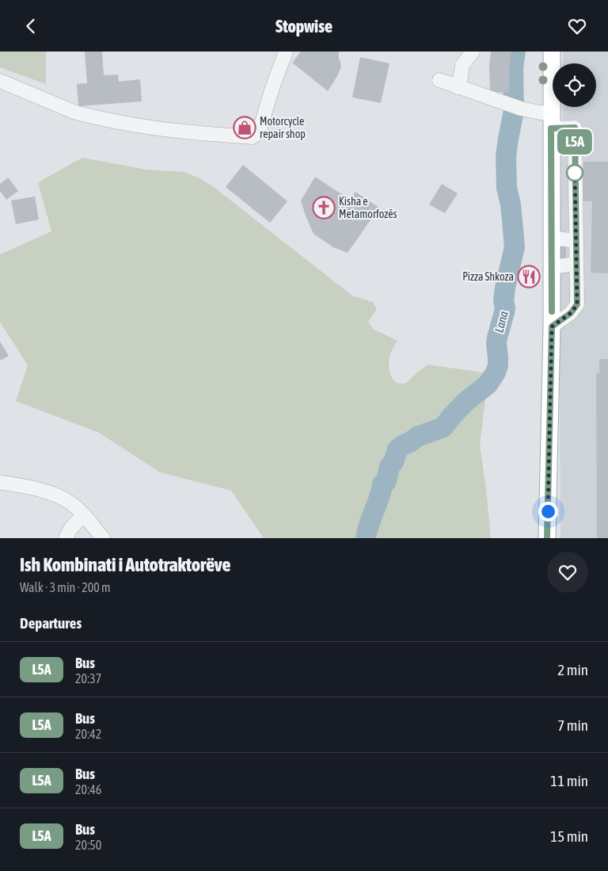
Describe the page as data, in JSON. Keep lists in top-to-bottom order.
{
  "water": ["Lana"],
  "places": {
    "shop": ["Motorcycle repair shop"],
    "church": ["Kisha e Metamorfozës"],
    "restaurant": ["Pizza Shkoza"]
  },
  "lines": ["bus line L5A"],
  "page": {
    "header": "Stopwise",
    "on_map": "L5A",
    "heading": [
      ["Ish Kombinati i Autotraktorëve", "Walk · 3 min · 200 m"],
      "Departures"
    ],
    "list": [
      {
        "mark": "L5A",
        "name": "Bus",
        "note": "20:37",
        "value": "2 min"
      },
      {
        "mark": "L5A",
        "name": "Bus",
        "note": "20:42",
        "value": "7 min"
      },
      {
        "mark": "L5A",
        "name": "Bus",
        "note": "20:46",
        "value": "11 min"
      },
      {
        "mark": "L5A",
        "name": "Bus",
        "note": "20:50",
        "value": "15 min"
      }
    ]
  }
}
